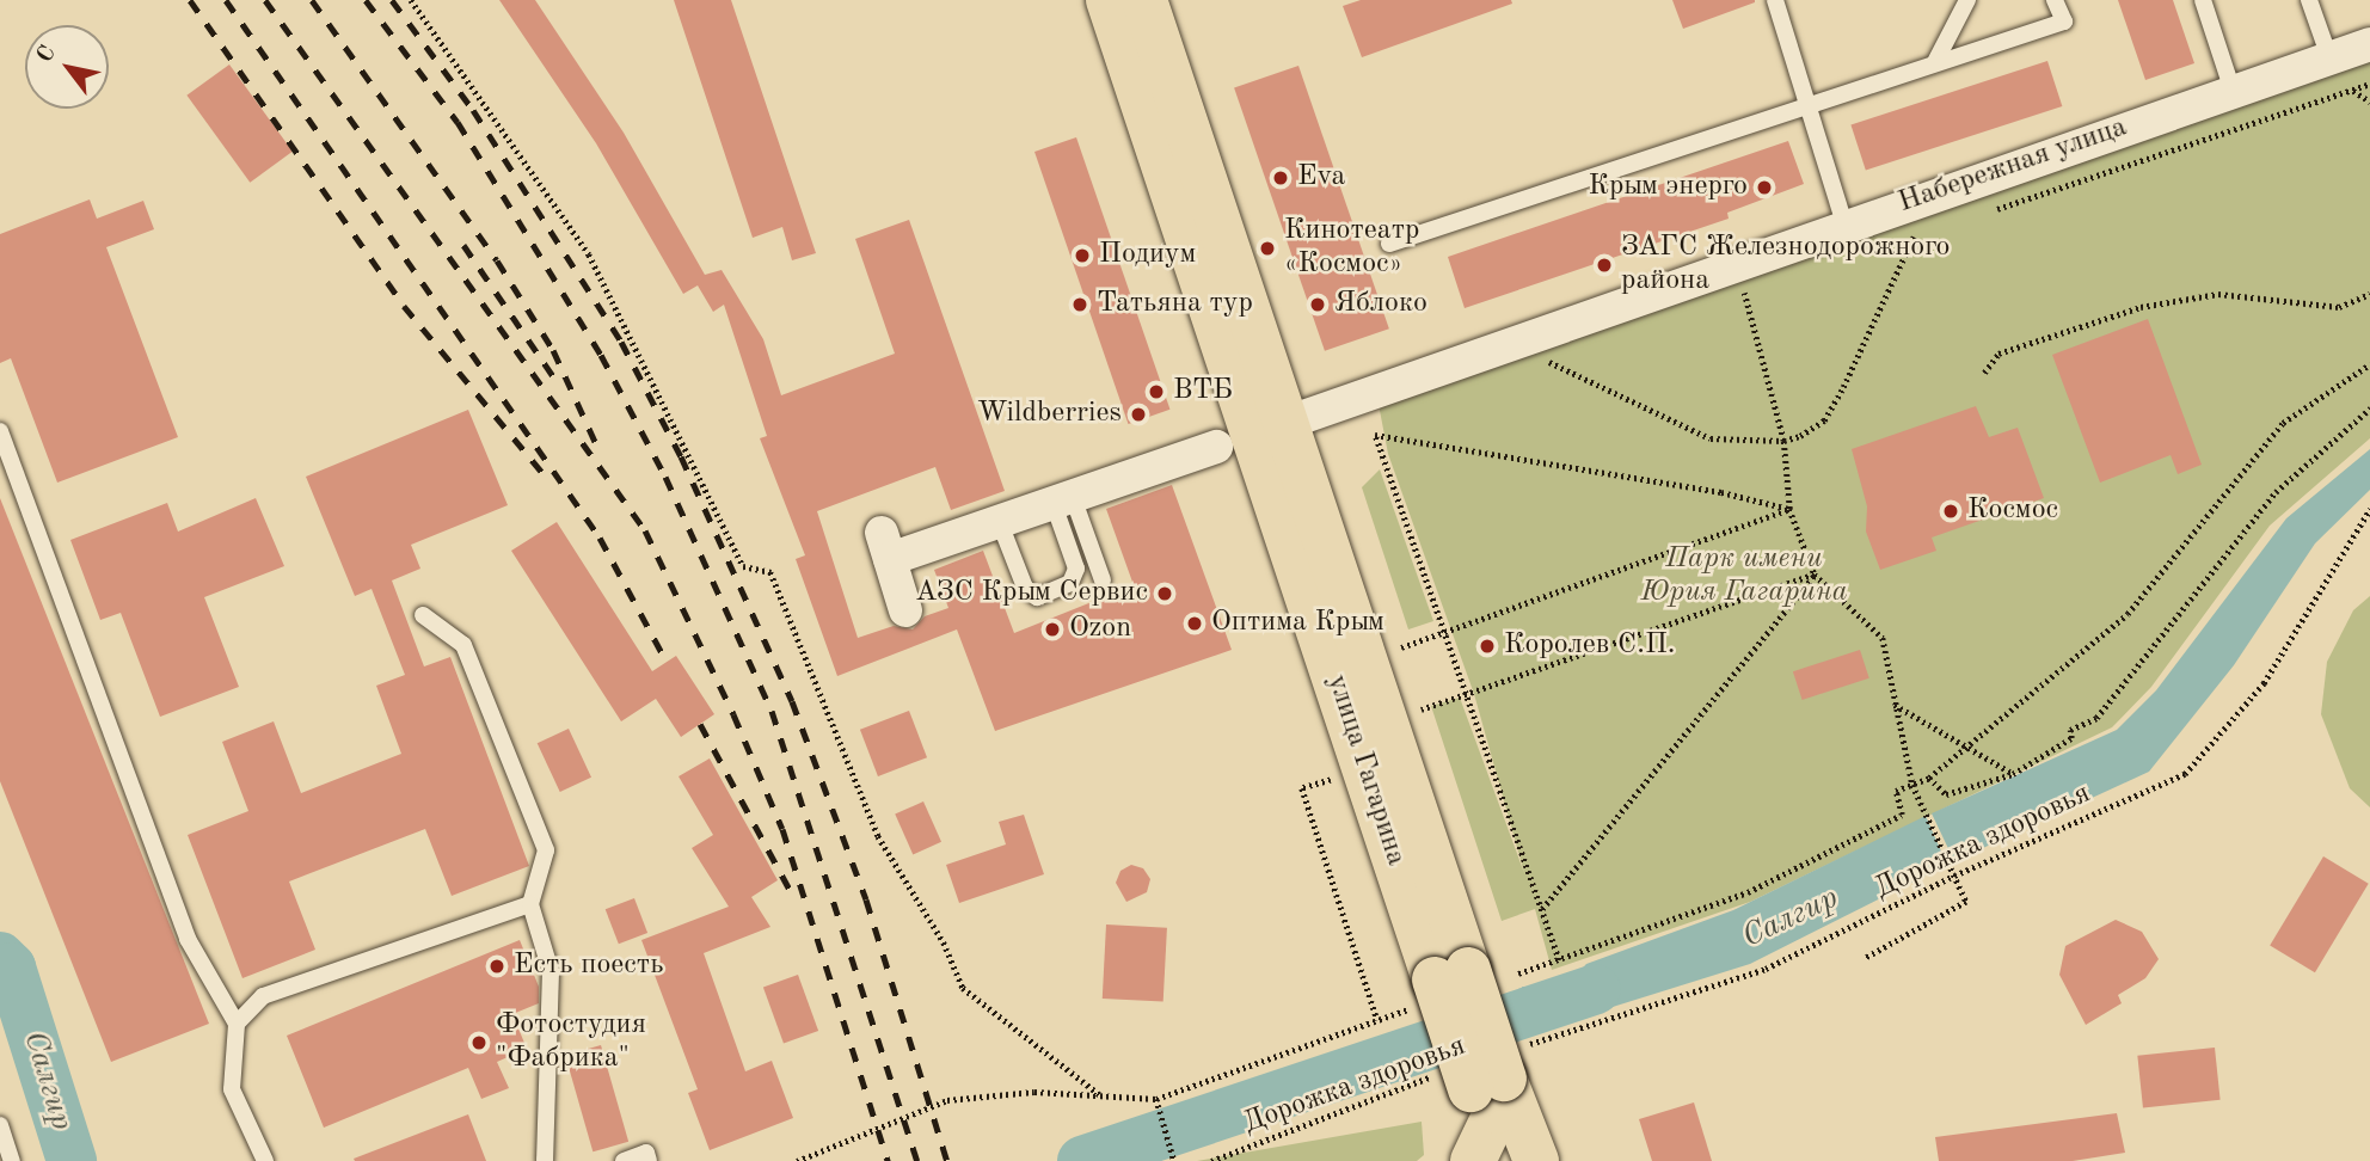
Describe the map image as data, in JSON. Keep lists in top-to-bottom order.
{
  "streets": {
    "main road": ["улица Гагарина"],
    "street": ["Набережная улица"],
    "path": ["Дорожка здоровья"]
  },
  "crossings": [
    ["Набережная улица", "улица Гагарина"],
    ["улица Гагарина", "Дорожка здоровья"]
  ],
  "water": ["Салгир"],
  "parks": ["Парк имени Юрия Гагарина"],
  "places": [
    "Eva",
    "Крым энерго",
    "Кинотеатр «Космос»",
    "Подиум",
    "ЗАГС Железнодорожного района",
    "Татьяна тур",
    "Яблоко",
    "ВТБ",
    "Wildberries",
    "Космос",
    "АЗС Крым Сервис",
    "Оптима Крым",
    "Ozon",
    "Королев С.П.",
    "Есть поесть",
    "Фотостудия \"Фабрика\""
  ],
  "north": "top left"
}
